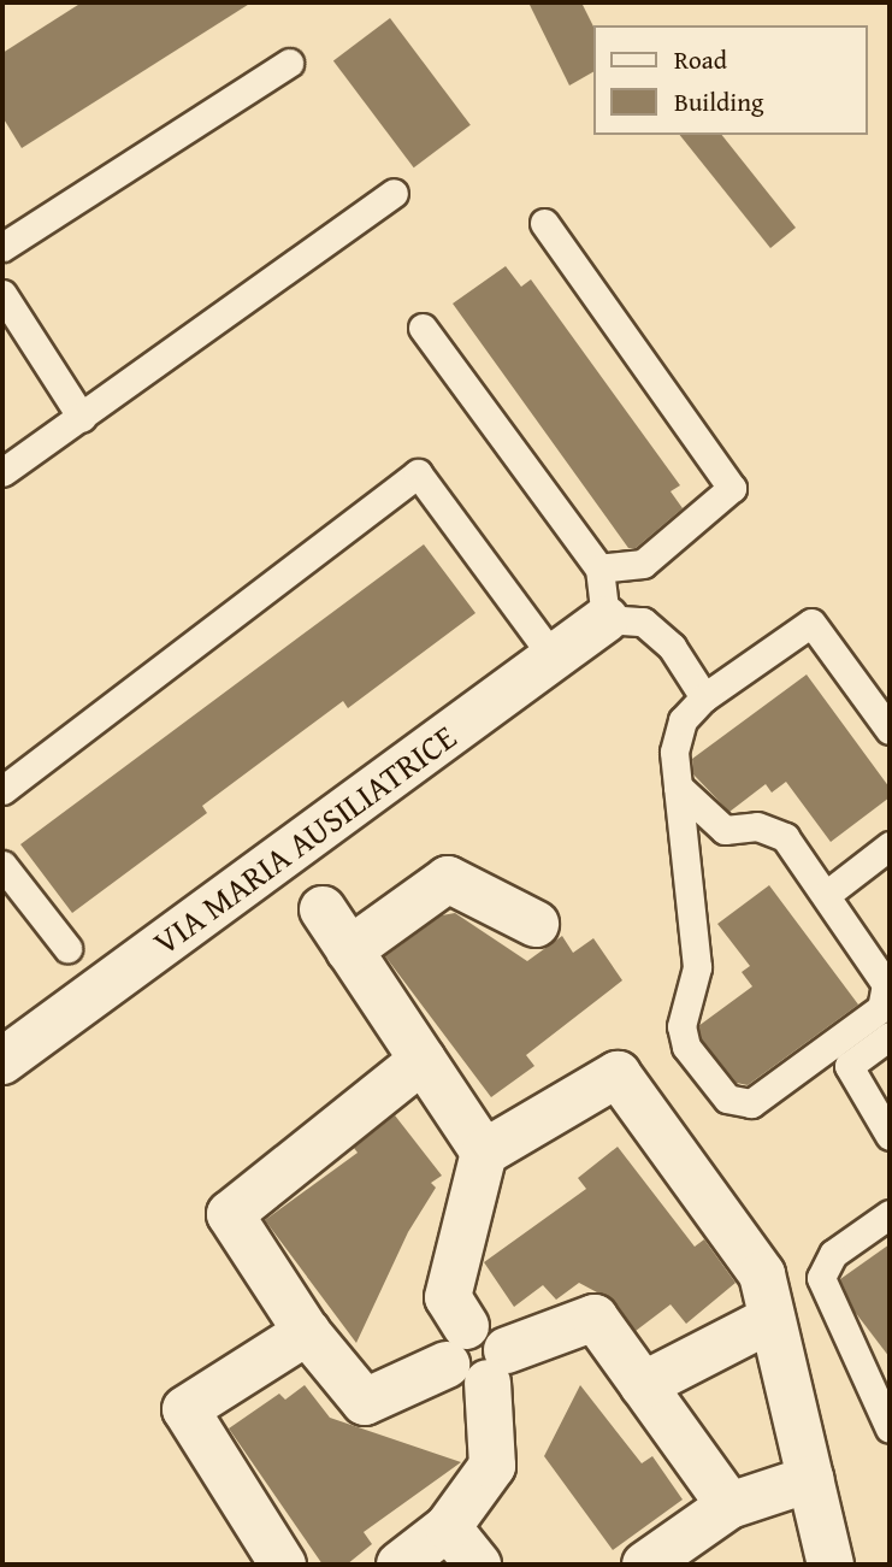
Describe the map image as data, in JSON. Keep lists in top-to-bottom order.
{
  "streets": {
    "street": ["VIA MARIA AUSILIATRICE"]
  },
  "legend": ["Road", "Building"]
}
